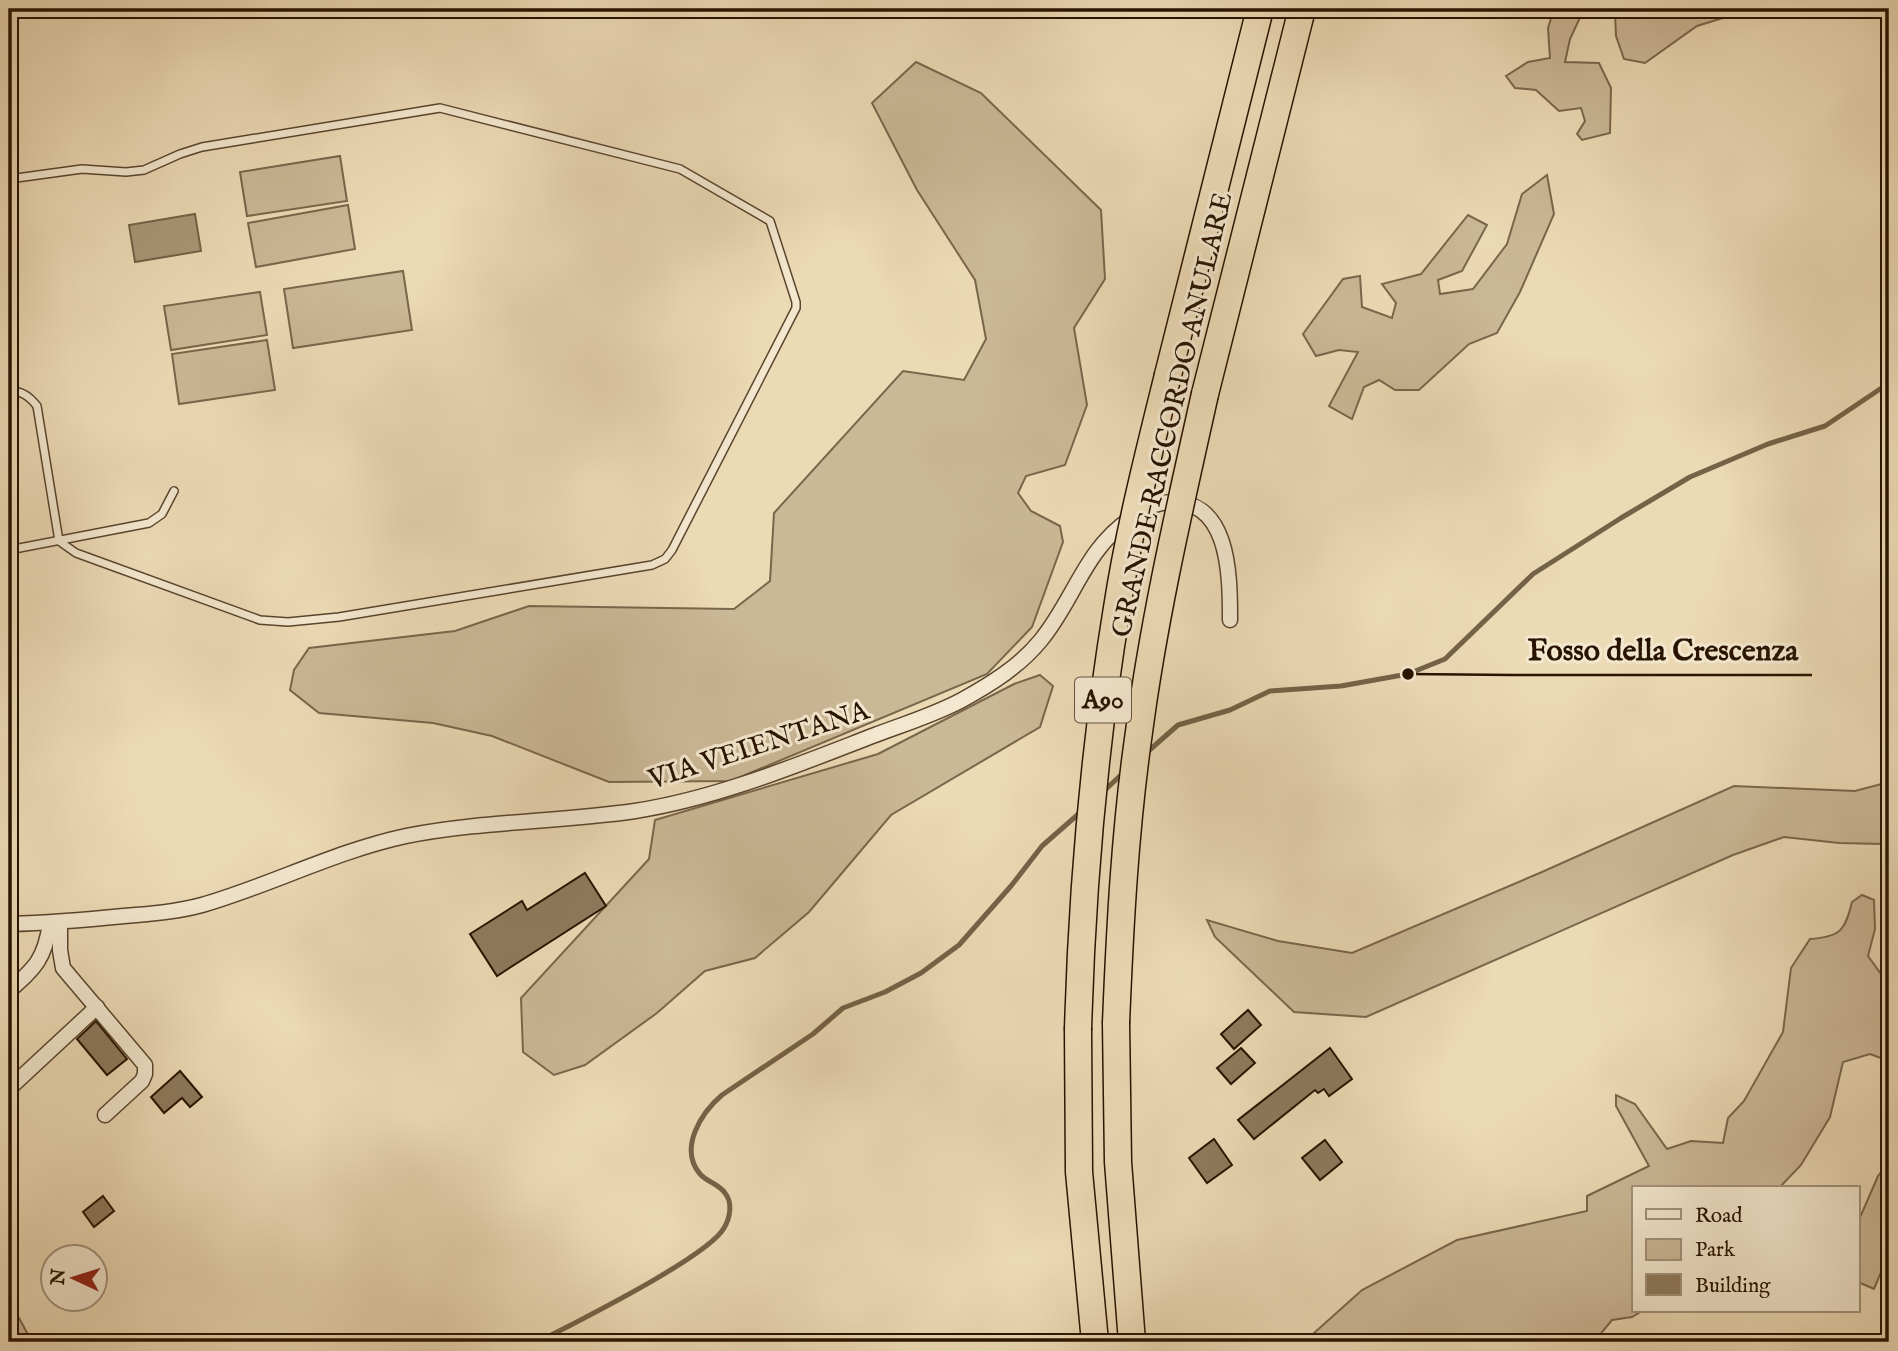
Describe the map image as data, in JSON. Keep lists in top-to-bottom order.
{
  "streets": {
    "highway": ["GRANDE RACCORDO ANULARE", "A90"],
    "street": ["VIA VEIENTANA"]
  },
  "places": ["Fosso della Crescenza"],
  "legend": ["Road", "Park", "Building"],
  "north": "left"
}
